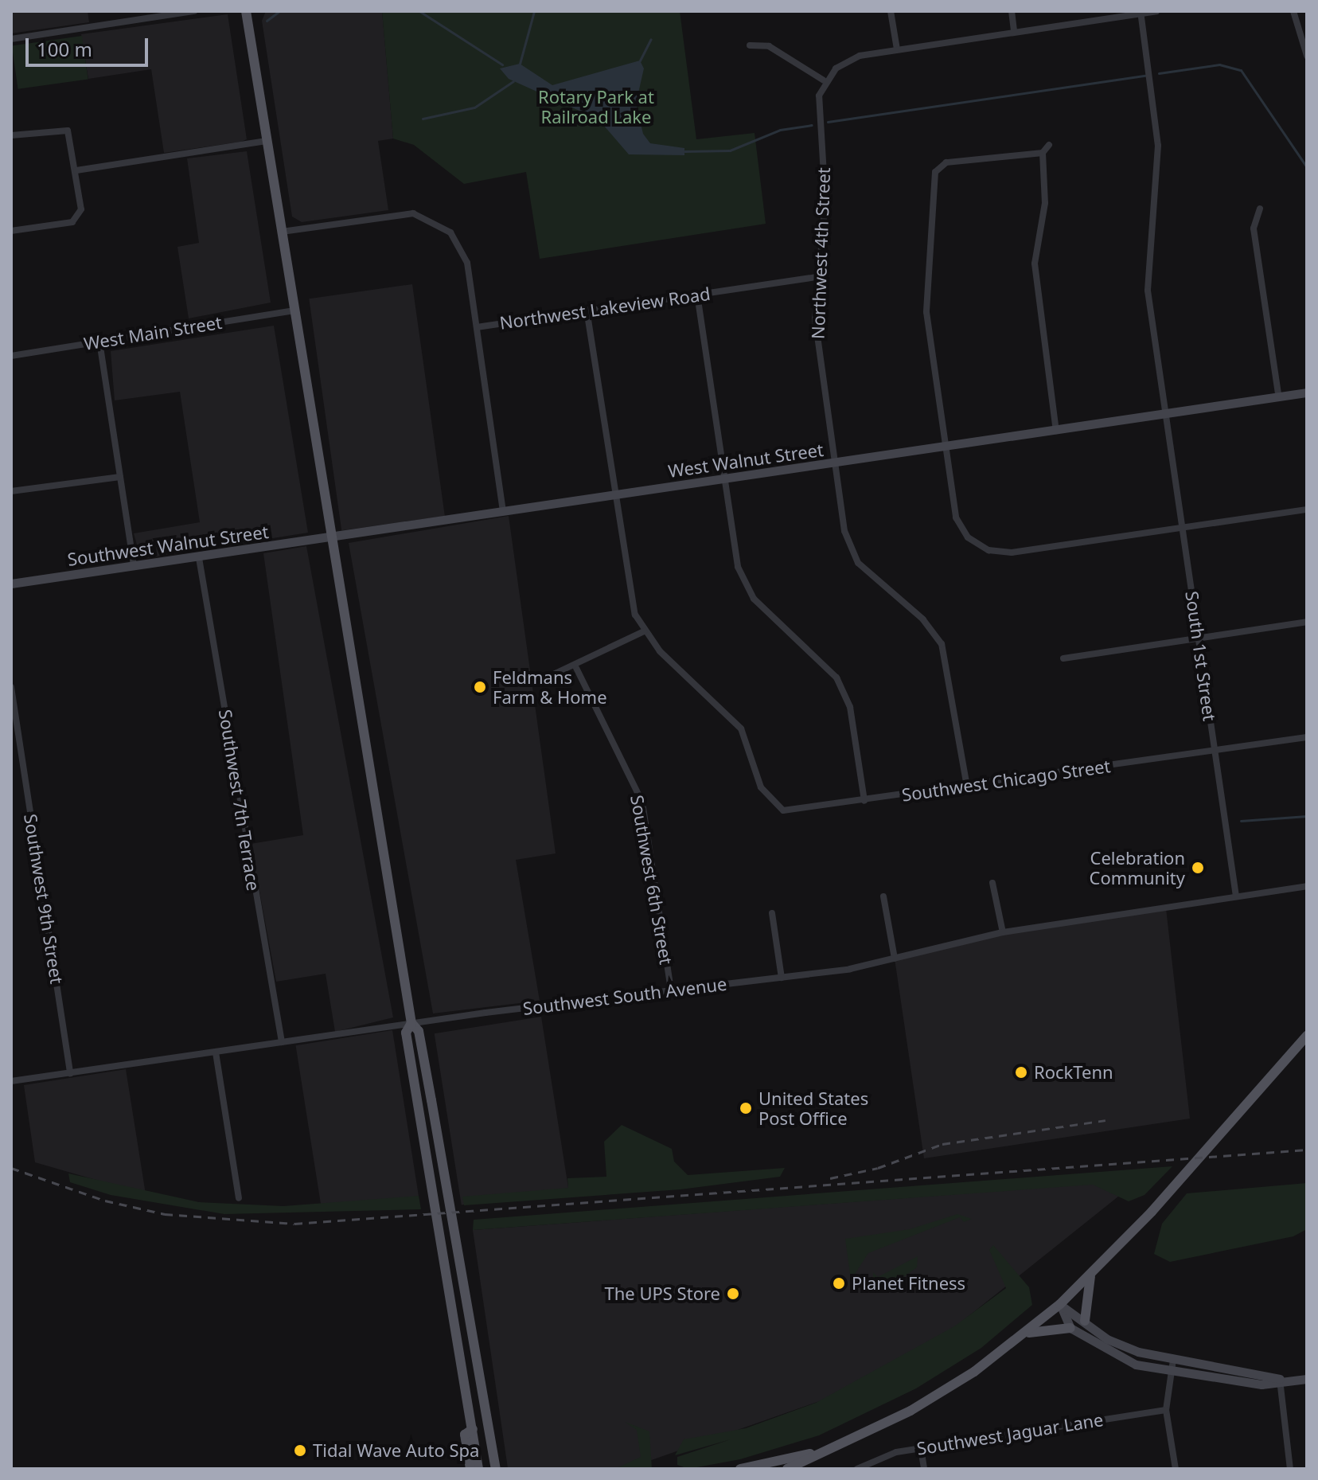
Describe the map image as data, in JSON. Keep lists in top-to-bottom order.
{
  "streets": {
    "street": [
      "Northwest 4th Street",
      "Northwest Lakeview Road",
      "West Main Street",
      "West Walnut Street",
      "Southwest Walnut Street",
      "South 1st Street",
      "Southwest Chicago Street",
      "Southwest 7th Terrace",
      "Southwest 6th Street",
      "Southwest 9th Street",
      "Southwest South Avenue",
      "Southwest Jaguar Lane"
    ]
  },
  "crossings": [
    ["Northwest 4th Street", "Northwest Lakeview Road"],
    ["Northwest 4th Street", "West Walnut Street"],
    ["Northwest 4th Street", "Southwest Chicago Street"],
    ["West Walnut Street", "Southwest Walnut Street"],
    ["West Walnut Street", "South 1st Street"],
    ["Southwest Walnut Street", "Southwest 7th Terrace"],
    ["South 1st Street", "Southwest Chicago Street"],
    ["South 1st Street", "Southwest South Avenue"],
    ["Southwest 7th Terrace", "Southwest South Avenue"],
    ["Southwest 6th Street", "Southwest South Avenue"],
    ["Southwest 9th Street", "Southwest South Avenue"]
  ],
  "parks": ["Rotary Park at Railroad Lake"],
  "places": [
    "Feldmans Farm & Home",
    "Celebration Community",
    "RockTenn",
    "United States Post Office",
    "Planet Fitness",
    "The UPS Store",
    "Tidal Wave Auto Spa"
  ],
  "scale_bar": "100 m"
}
